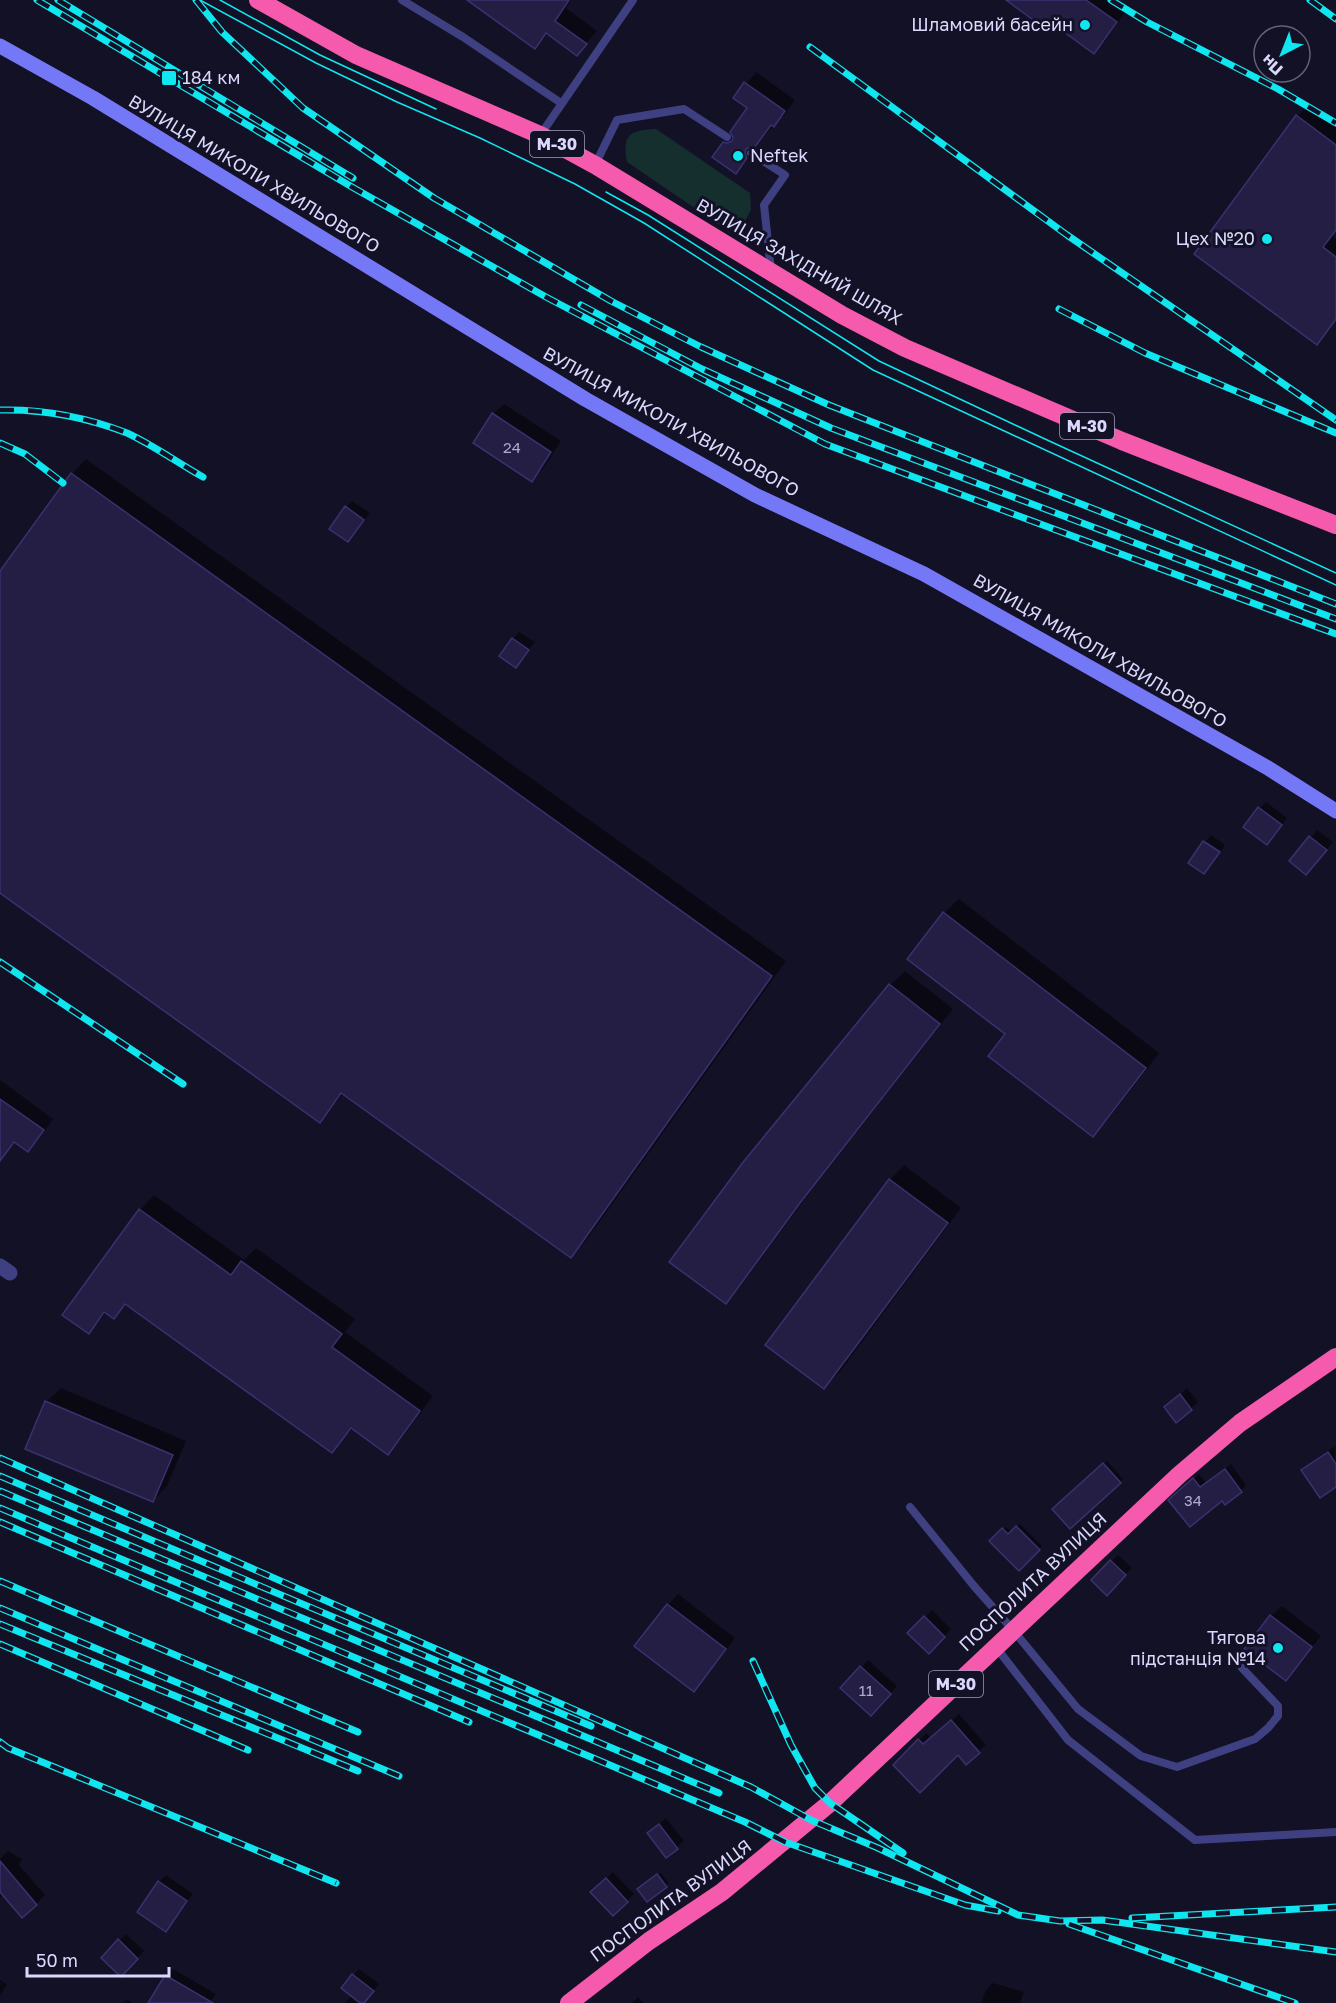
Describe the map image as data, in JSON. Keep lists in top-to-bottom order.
{
  "streets": {
    "highway": ["М-30", "ВУЛИЦЯ ЗАХІДНИЙ ШЛЯХ", "ПОСПОЛИТА ВУЛИЦЯ"],
    "street": ["ВУЛИЦЯ МИКОЛИ ХВИЛЬОВОГО"]
  },
  "places": {
    "other": [
      "Шламовий басейн",
      "Neftek",
      "Цех №20",
      "Тягова пiдстанцiя №14"
    ],
    "transit": ["184 км"]
  },
  "house_numbers": ["24", "34", "11"],
  "scale_bar": "50 m",
  "north": "bottom left"
}
